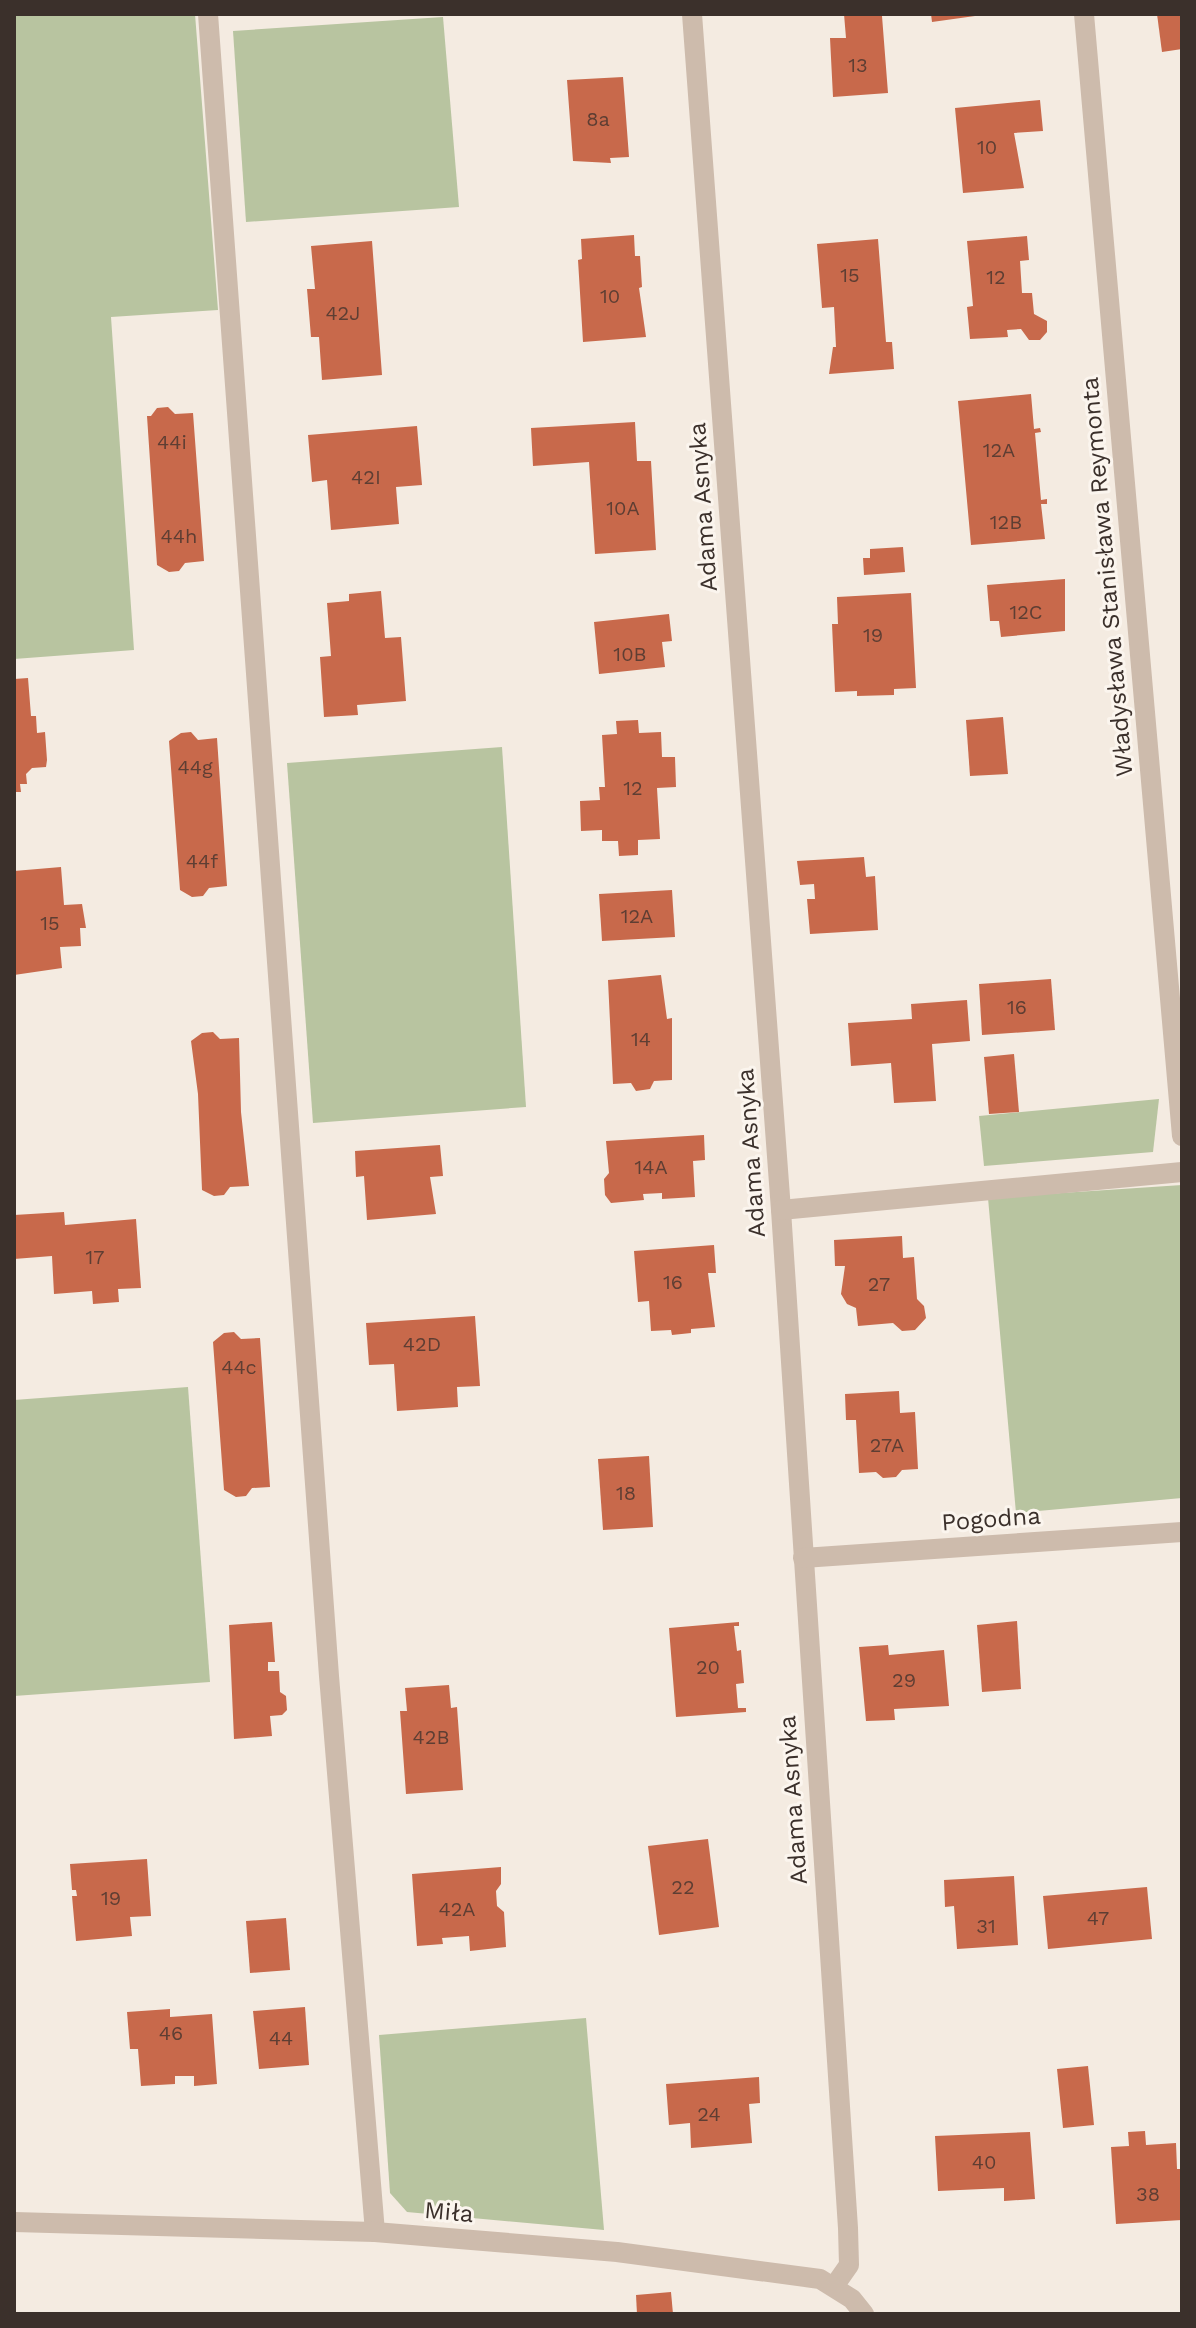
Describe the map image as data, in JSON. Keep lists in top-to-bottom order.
{
  "streets": {
    "street": [
      "Adama Asnyka",
      "Władysława Stanisława Reymonta",
      "Pogodna",
      "Miła"
    ]
  },
  "crossings": [
    ["Adama Asnyka", "Pogodna"],
    ["Adama Asnyka", "Miła"]
  ],
  "house_numbers": [
    "13",
    "8a",
    "10",
    "15",
    "12",
    "10",
    "42J",
    "44i",
    "12A",
    "42I",
    "10A",
    "12B",
    "44h",
    "12C",
    "19",
    "10B",
    "44g",
    "12",
    "44f",
    "12A",
    "15",
    "16",
    "14",
    "14A",
    "17",
    "16",
    "27",
    "42D",
    "44c",
    "27A",
    "18",
    "20",
    "29",
    "42B",
    "22",
    "19",
    "42A",
    "47",
    "31",
    "46",
    "44",
    "24",
    "40",
    "38"
  ]
}
